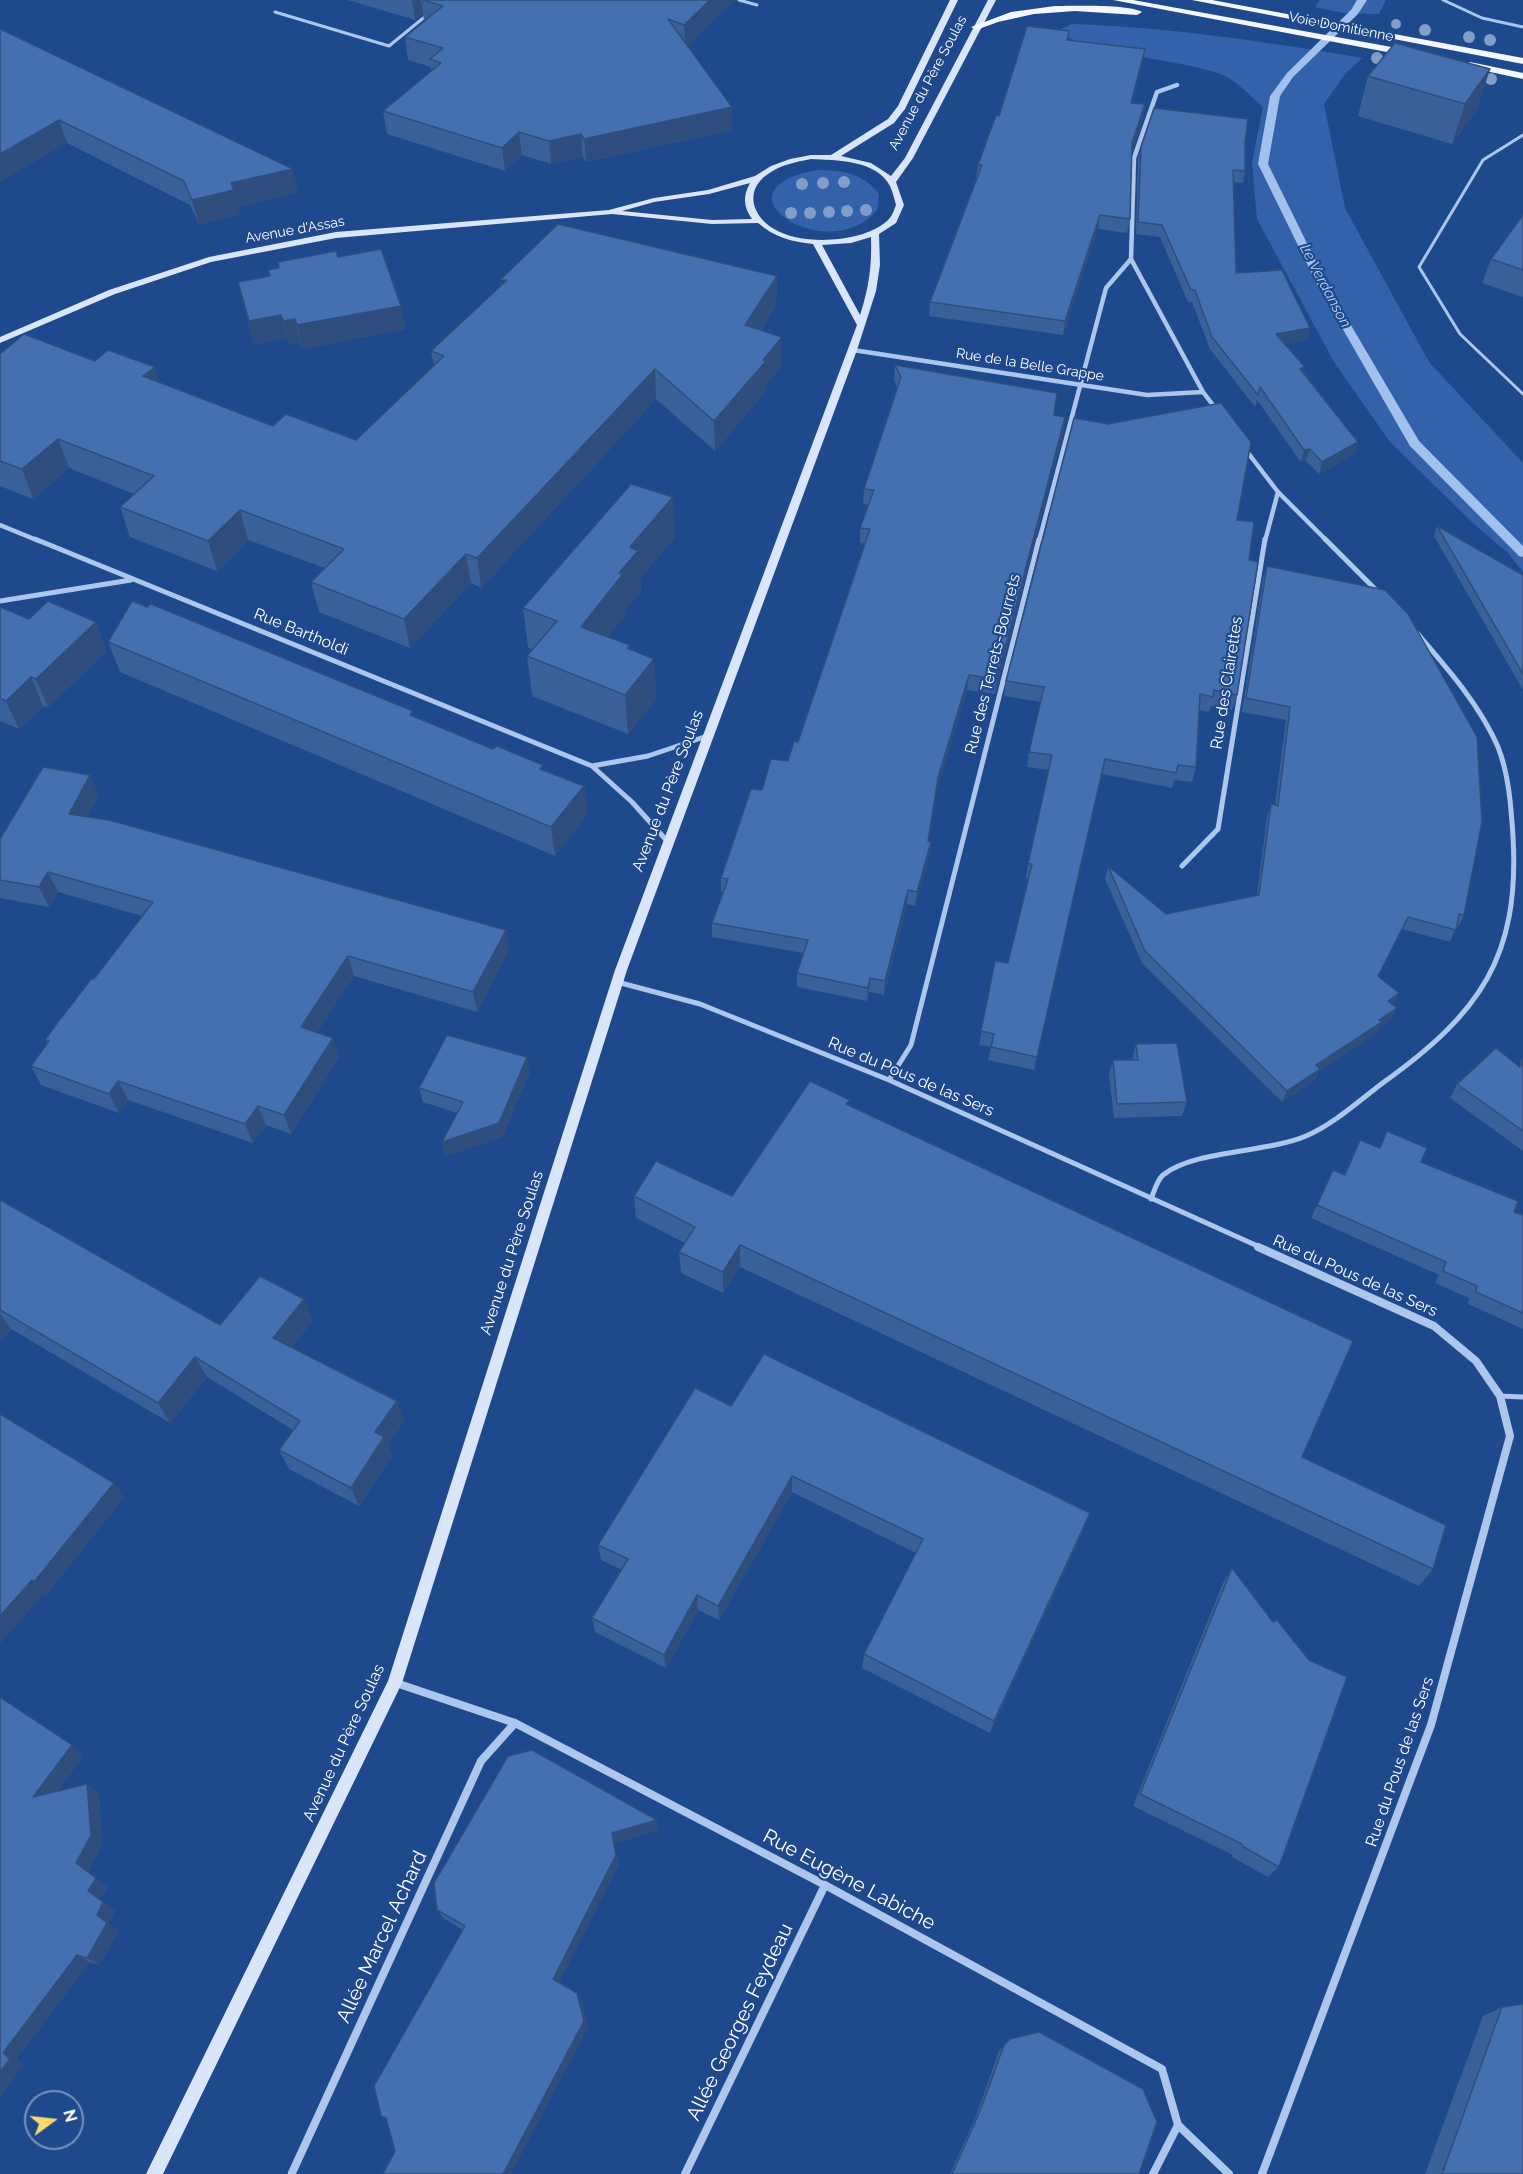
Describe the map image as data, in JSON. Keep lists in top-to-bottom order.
{
  "streets": {
    "main road": ["Voie Domitienne", "Avenue du Père Soulas", "Avenue d'Assas"],
    "street": [
      "Rue de la Belle Grappe",
      "Rue Bartholdi",
      "Rue des Terrets-Bourrets",
      "Rue des Clairettes",
      "Rue du Pous de las Sers",
      "Rue Eugène Labiche",
      "Allée Marcel Achard",
      "Allée Georges Feydeau"
    ]
  },
  "crossings": [
    ["Avenue du Père Soulas", "Avenue d'Assas"],
    ["Avenue du Père Soulas", "Rue de la Belle Grappe"],
    ["Avenue du Père Soulas", "Rue Bartholdi"],
    ["Avenue du Père Soulas", "Rue du Pous de las Sers"],
    ["Avenue du Père Soulas", "Rue Eugène Labiche"],
    ["Rue de la Belle Grappe", "Rue des Terrets-Bourrets"],
    ["Rue des Terrets-Bourrets", "Rue du Pous de las Sers"],
    ["Rue Eugène Labiche", "Allée Marcel Achard"],
    ["Rue Eugène Labiche", "Allée Georges Feydeau"]
  ],
  "water": ["Le Verdanson"],
  "north": "right"
}
